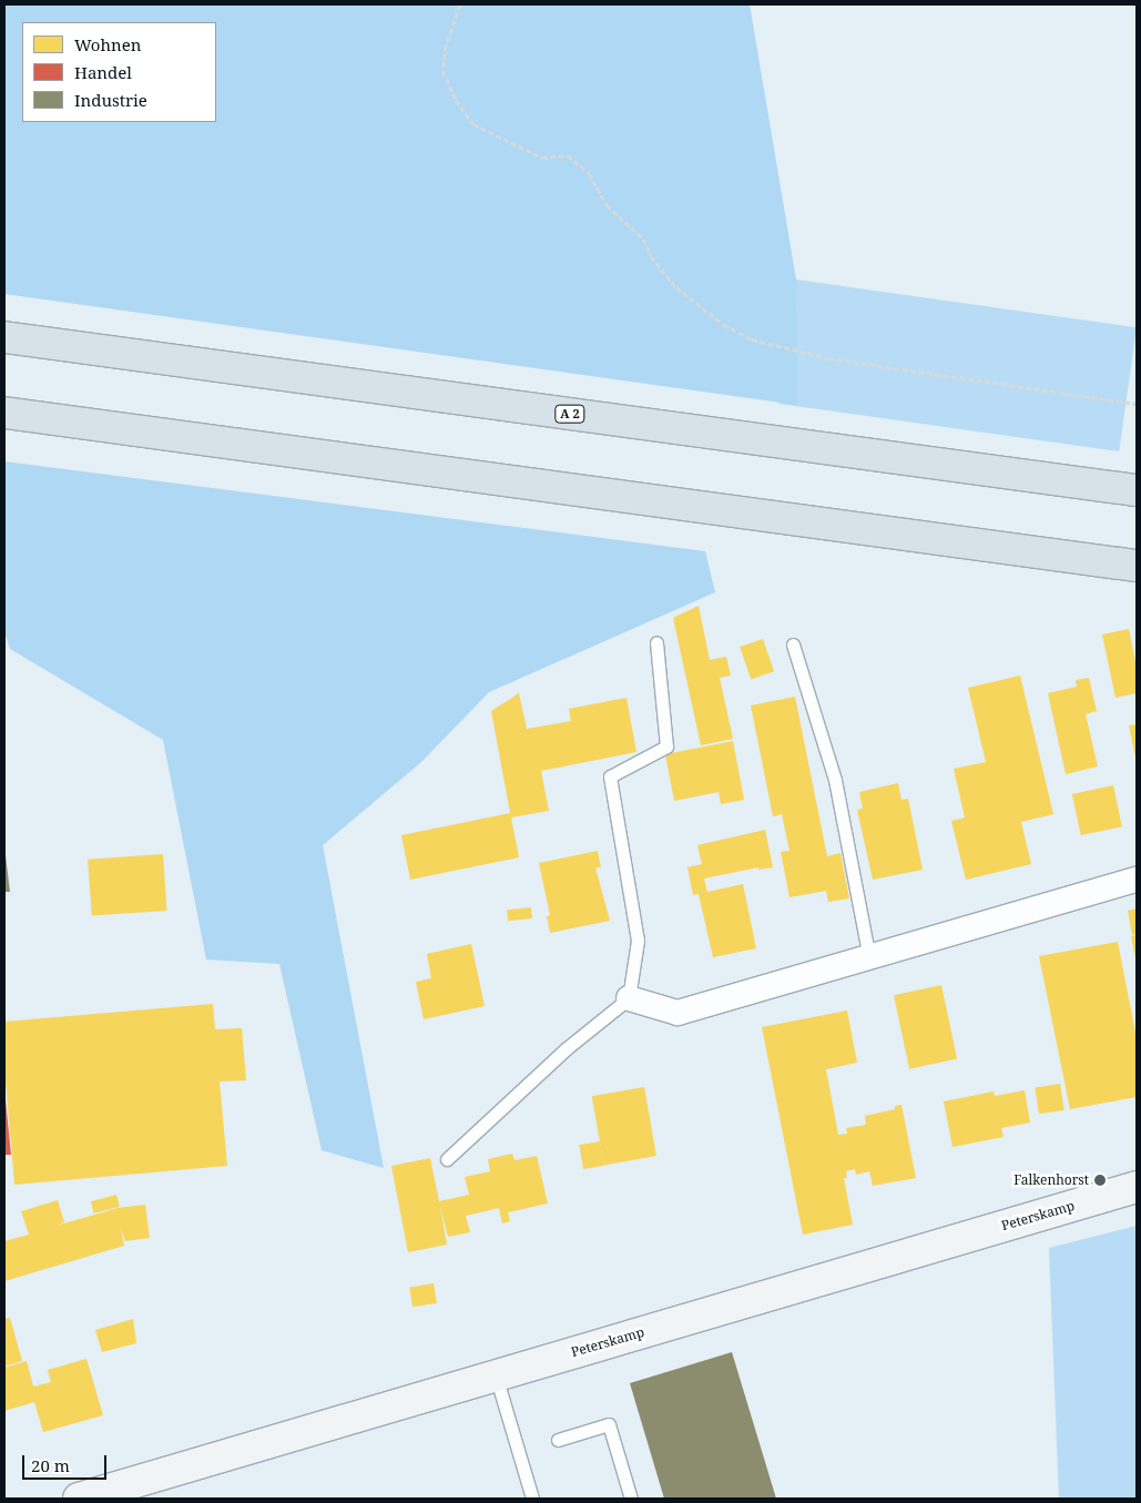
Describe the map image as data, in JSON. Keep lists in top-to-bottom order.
{
  "streets": {
    "highway": ["A 2"],
    "street": ["Peterskamp"]
  },
  "places": ["Falkenhorst"],
  "legend": ["Wohnen", "Handel", "Industrie"],
  "scale_bar": "20 m"
}
